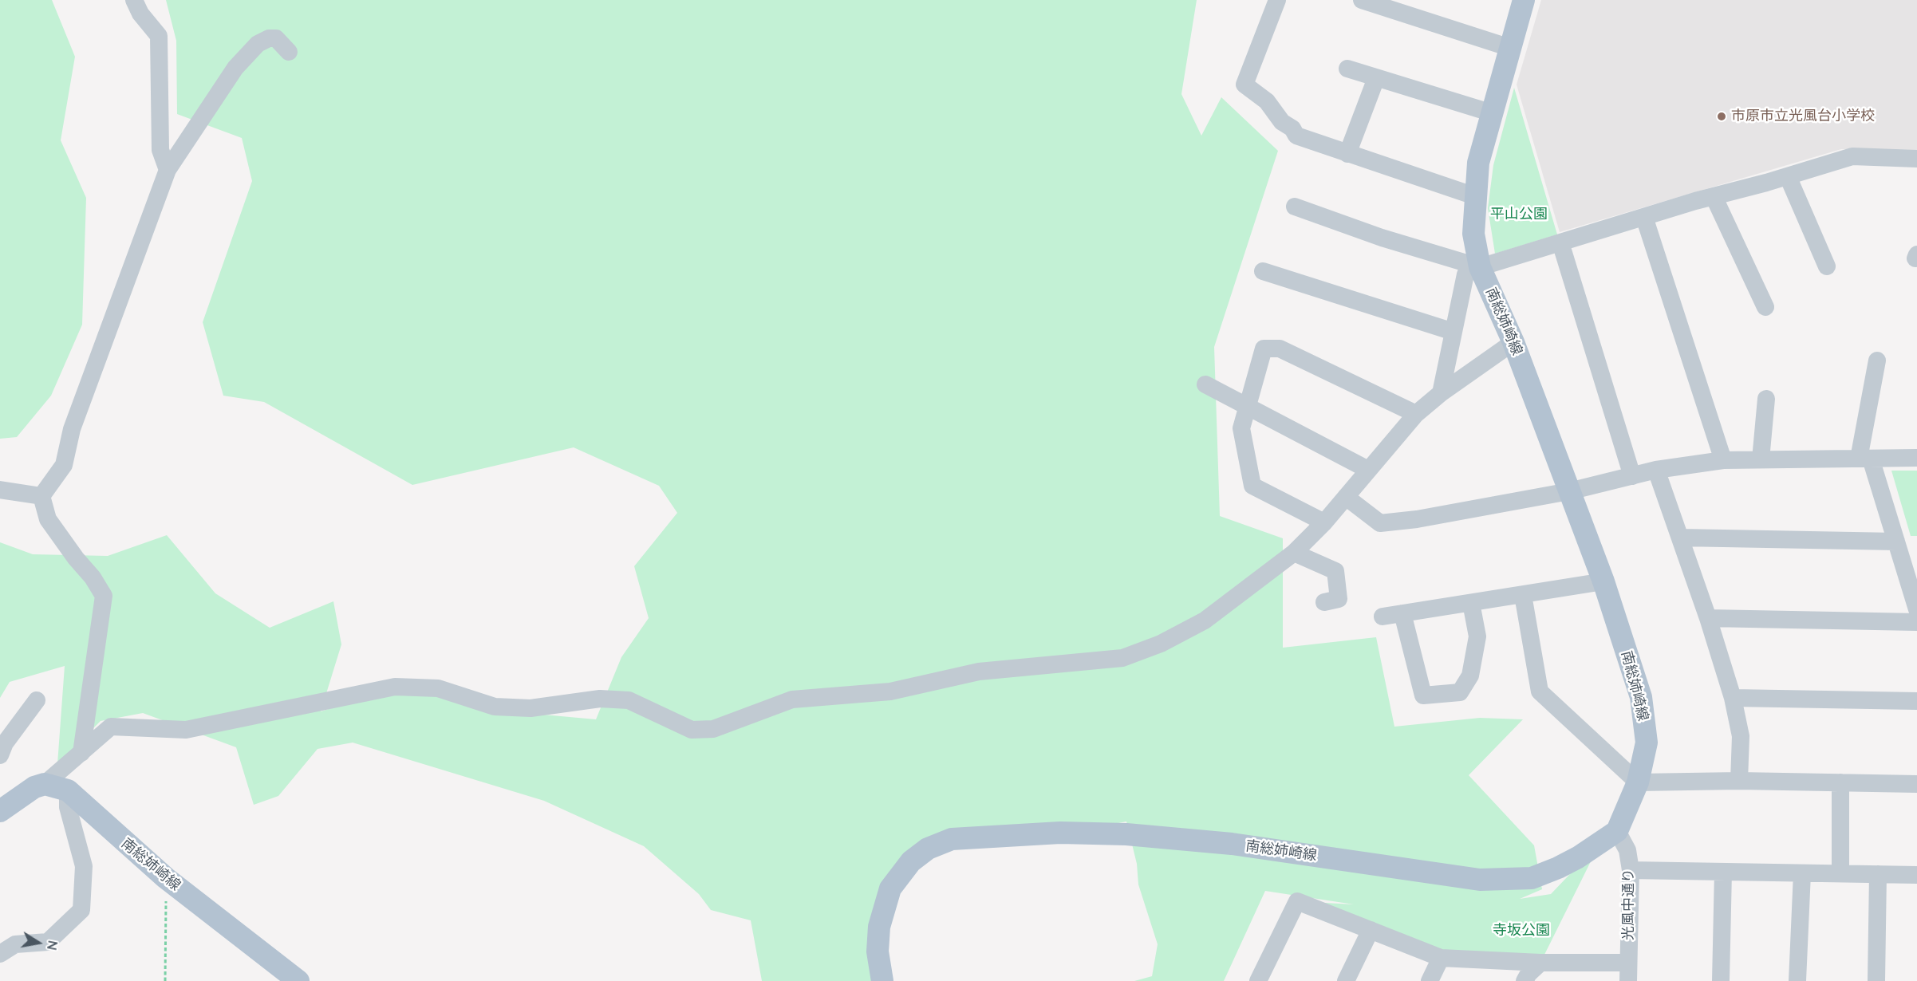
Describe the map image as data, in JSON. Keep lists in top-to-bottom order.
{
  "streets": {
    "main road": ["南総姉崎線"],
    "street": ["光風中通り"]
  },
  "crossings": [
    ["南総姉崎線", "光風中通り"]
  ],
  "parks": ["平山公園", "寺坂公園"],
  "places": ["市原市立光風台小学校"],
  "north": "right"
}
